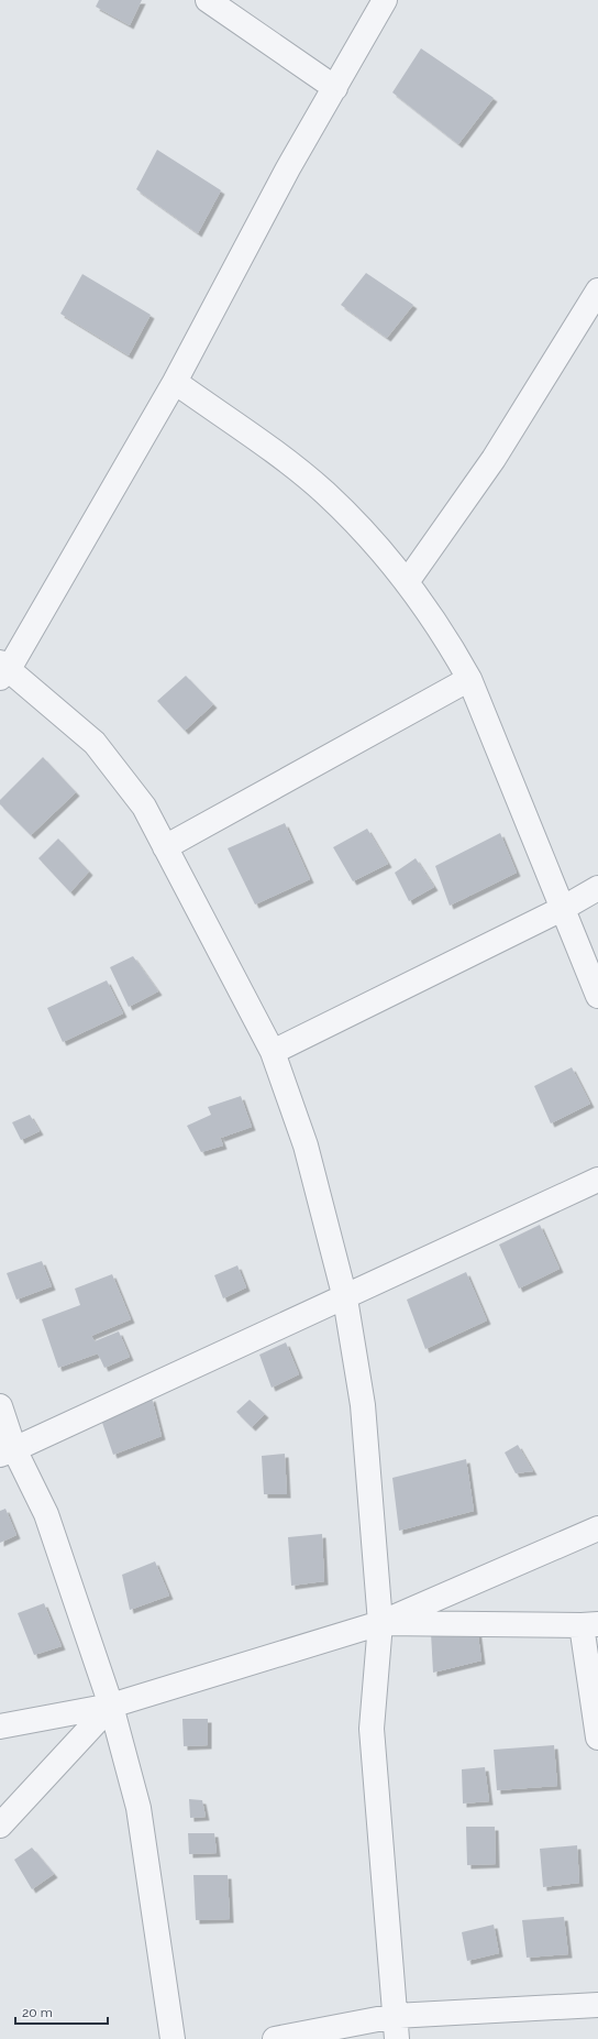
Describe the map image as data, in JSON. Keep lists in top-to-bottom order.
{
  "scale_bar": "20 m"
}
